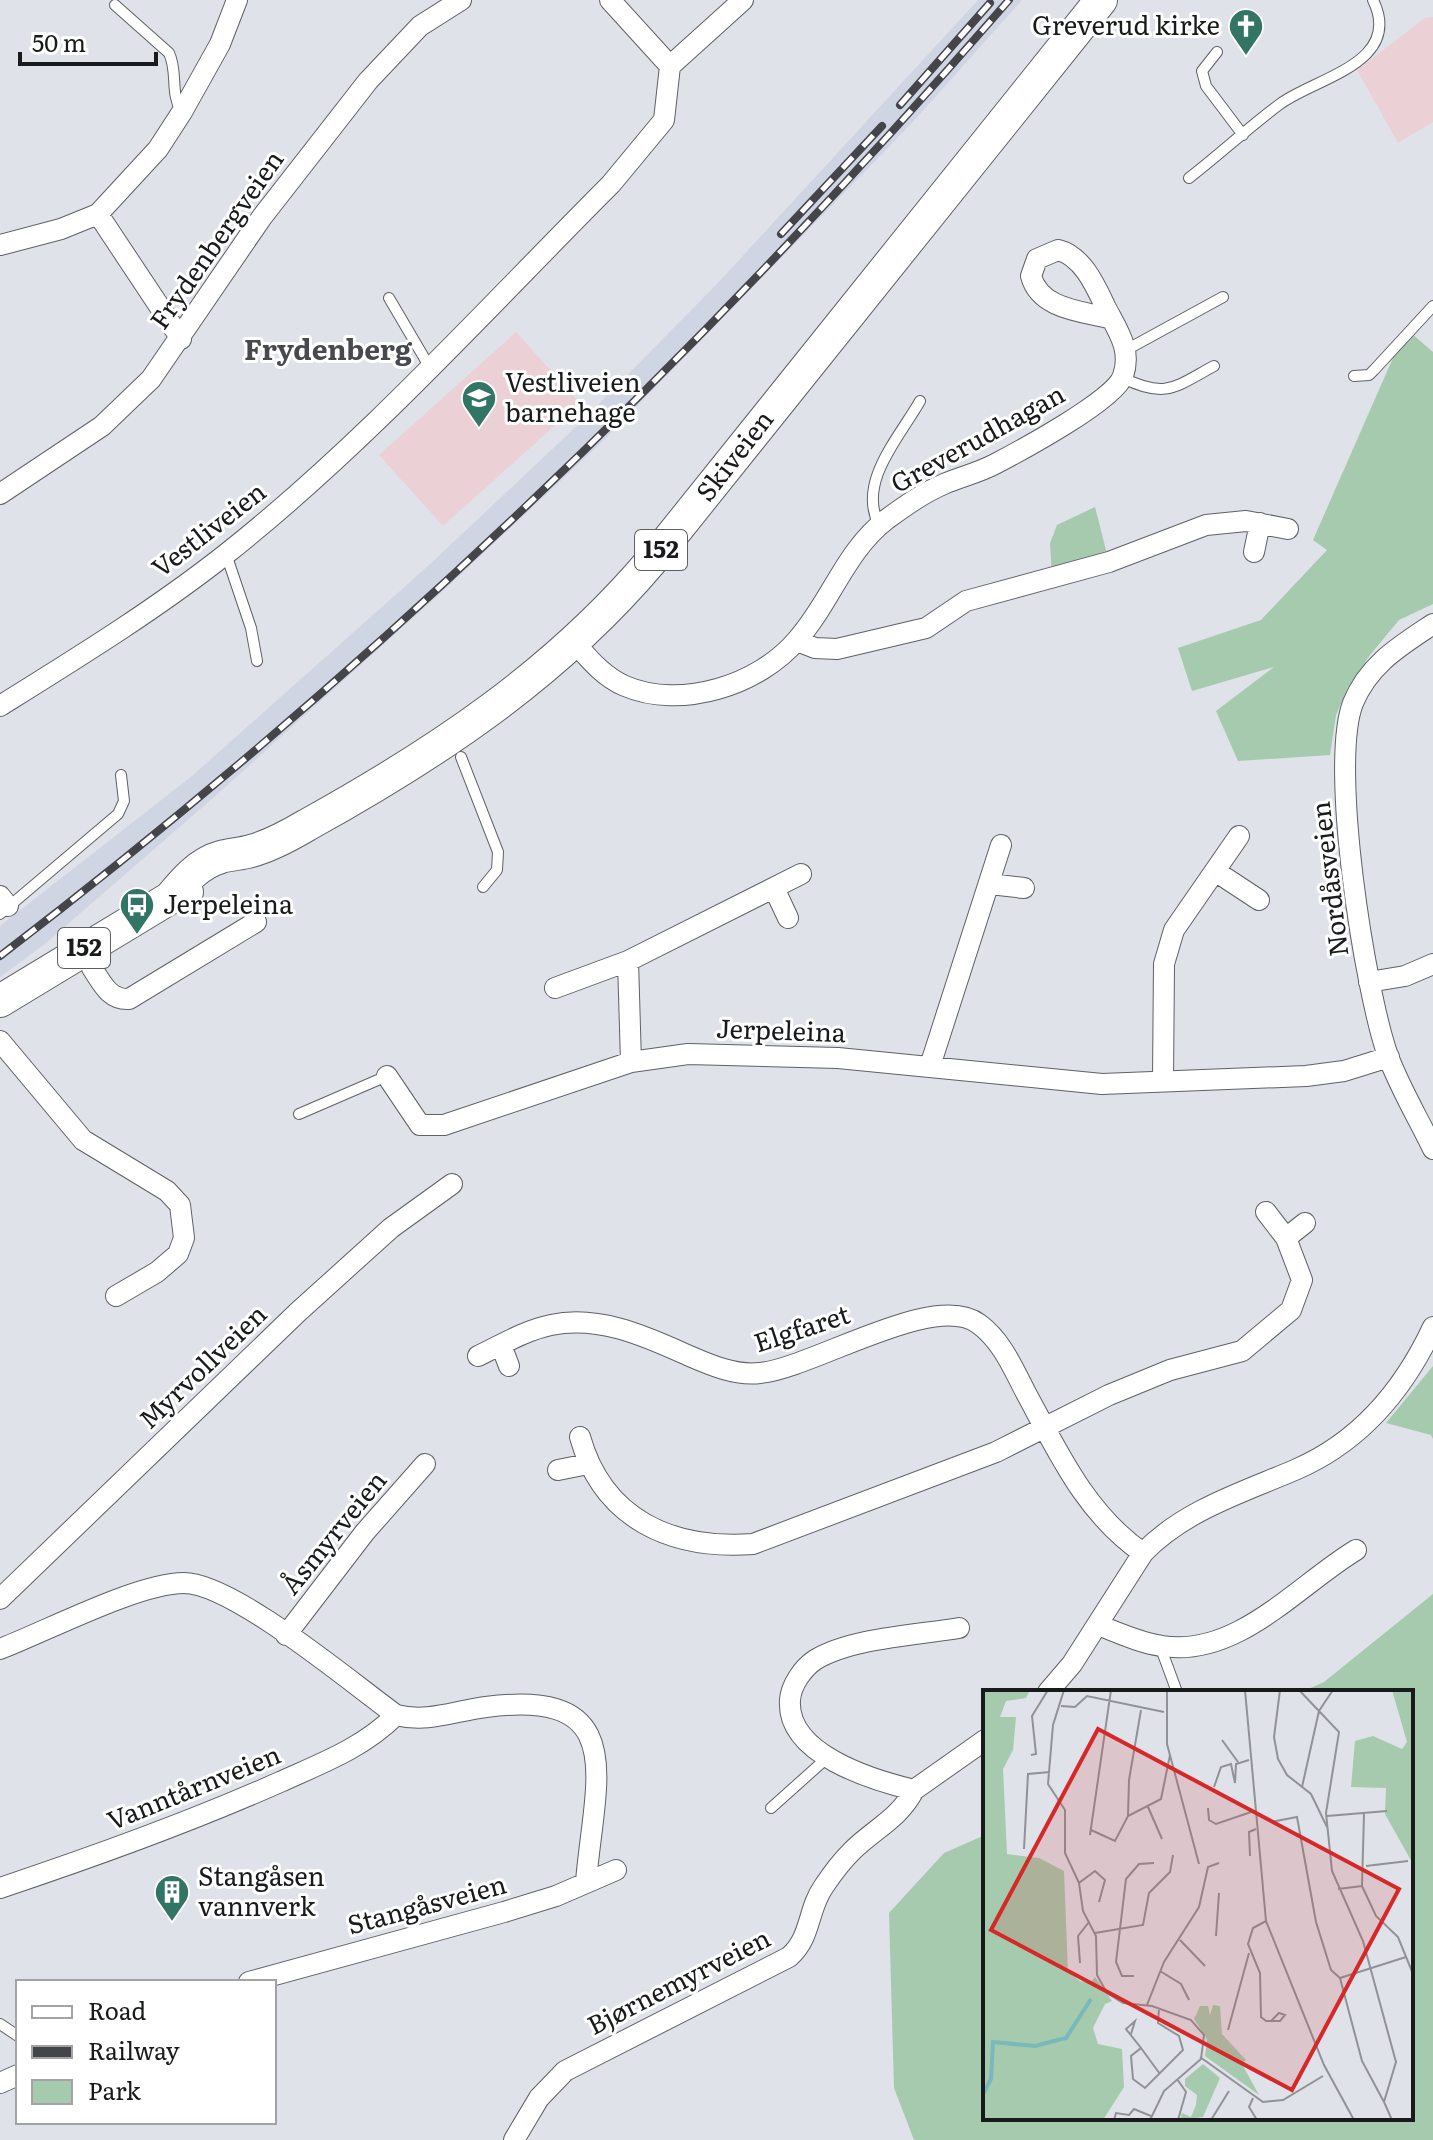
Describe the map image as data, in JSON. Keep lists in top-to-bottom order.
{
  "streets": {
    "main road": ["Skiveien", "152"],
    "street": [
      "Frydenbergveien",
      "Greverudhagan",
      "Vestliveien",
      "Nordåsveien",
      "Jerpeleina",
      "Elgfaret",
      "Myrvollveien",
      "Åsmyrveien",
      "Vanntårnveien",
      "Stangåsveien",
      "Bjørnemyrveien"
    ]
  },
  "crossings": [
    ["Greverudhagan", "Skiveien"],
    ["Nordåsveien", "Jerpeleina"],
    ["Åsmyrveien", "Vanntårnveien"]
  ],
  "districts": ["Frydenberg"],
  "places": {
    "church": ["Greverud kirke"],
    "school or university": ["Vestliveien barnehage"],
    "bus stop": ["Jerpeleina"],
    "building": ["Stangåsen vannverk"]
  },
  "legend": ["Road", "Railway", "Park"],
  "scale_bar": "50 m"
}
